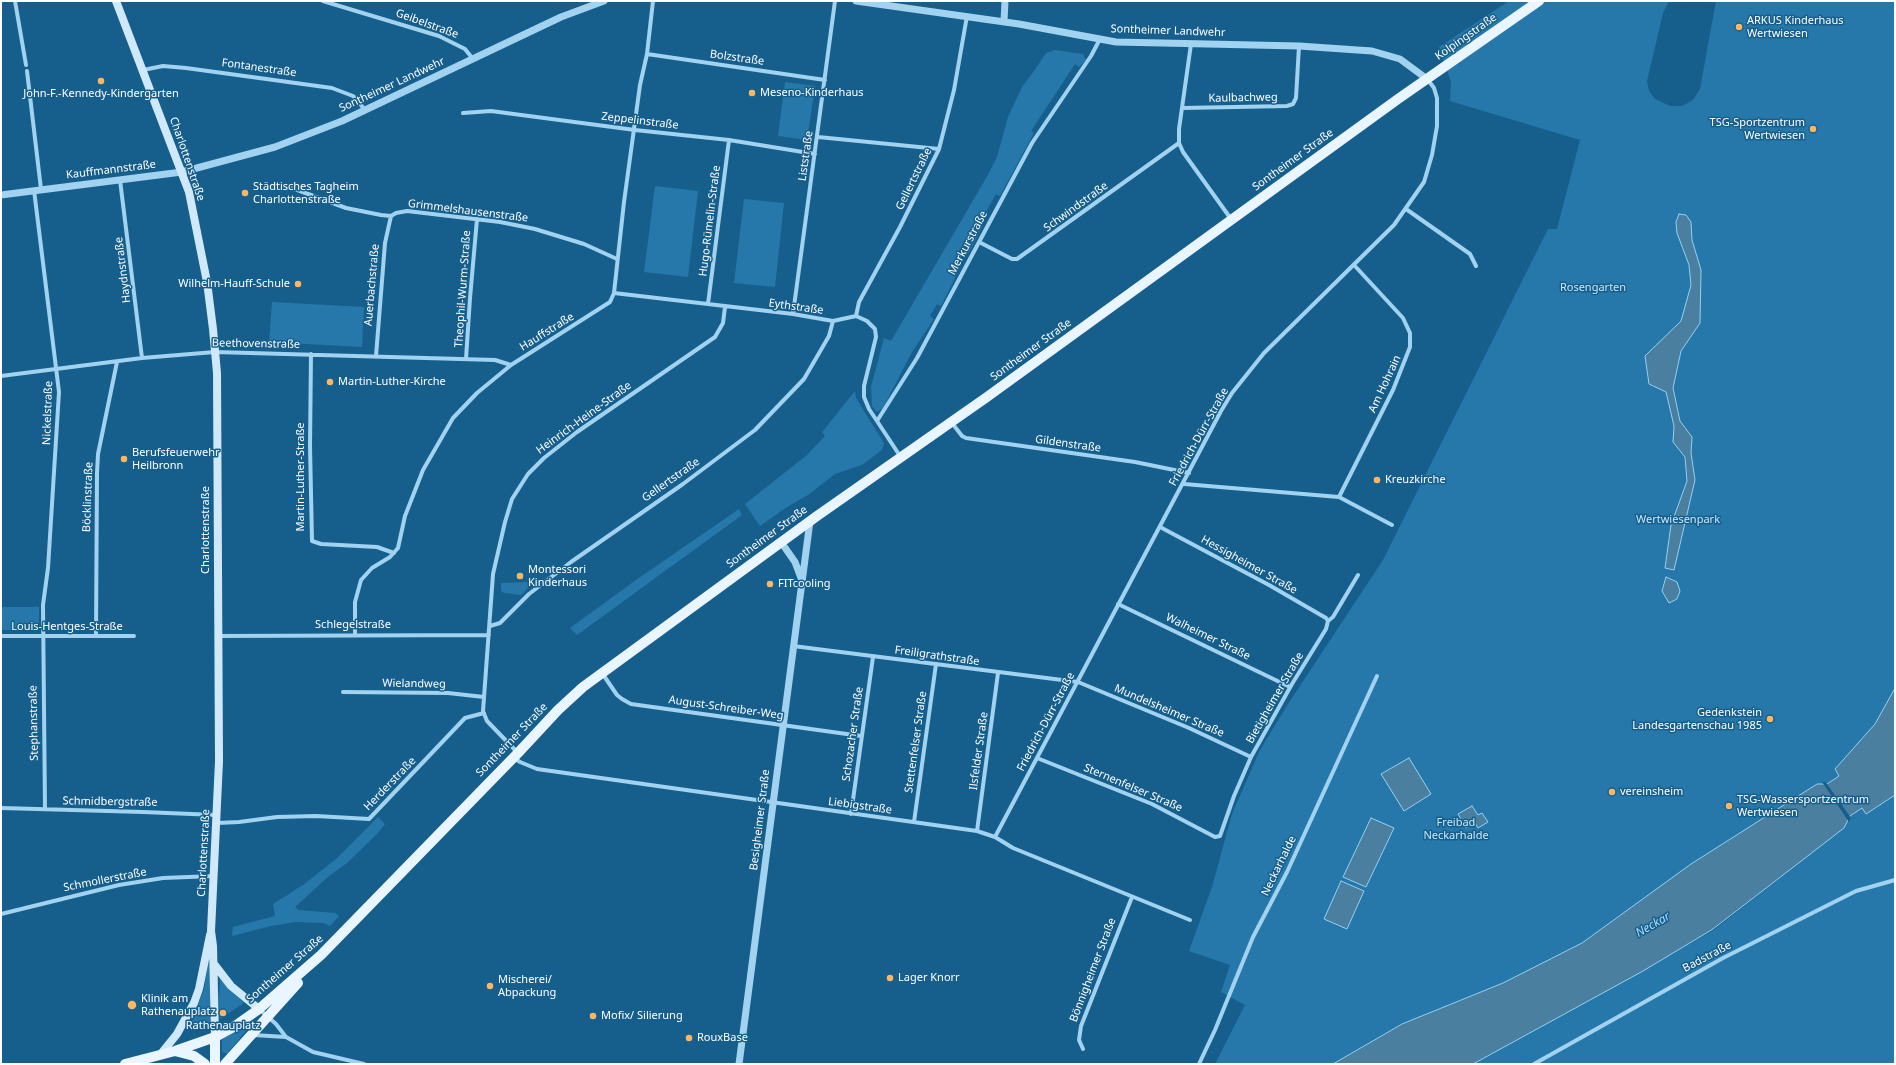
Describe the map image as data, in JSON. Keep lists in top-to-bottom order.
{
  "streets": {
    "main road": ["Kolpingstraße", "Charlottenstraße", "Sontheimer Straße"],
    "street": [
      "Geibelstraße",
      "Sontheimer Landwehr",
      "Bolzstraße",
      "Fontanestraße",
      "Kaulbachweg",
      "Zeppelinstraße",
      "Liststraße",
      "Kauffmannstraße",
      "Gellertstraße",
      "Schwindstraße",
      "Grimmelshausenstraße",
      "Hugo-Rümelin-Straße",
      "Merkurstraße",
      "Haydnstraße",
      "Auerbachstraße",
      "Theophil-Wurm-Straße",
      "Eythstraße",
      "Hauffstraße",
      "Beethovenstraße",
      "Am Hohrain",
      "Nickelstraße",
      "Heinrich-Heine-Straße",
      "Friedrich-Dürr-Straße",
      "Gildenstraße",
      "Martin-Luther-Straße",
      "Böcklinstraße",
      "Hessigheimer Straße",
      "Schlegelstraße",
      "Louis-Hentges-Straße",
      "Walheimer Straße",
      "Freiligrathstraße",
      "Wielandweg",
      "Bietigheimer Straße",
      "August-Schreiber-Weg",
      "Mundelsheimer Straße",
      "Stephanstraße",
      "Schozacher Straße",
      "Stettenfelser Straße",
      "Ilsfelder Straße",
      "Herderstraße",
      "Sternenfelser Straße",
      "Schmidbergstraße",
      "Liebigstraße",
      "Besigheimer Straße",
      "Neckarhalde",
      "Schmollerstraße",
      "Badstraße",
      "Bönnigheimer Straße"
    ]
  },
  "crossings": [
    ["Geibelstraße", "Sontheimer Landwehr"],
    ["Sontheimer Landwehr", "Kolpingstraße"],
    ["Sontheimer Landwehr", "Fontanestraße"],
    ["Sontheimer Landwehr", "Kaulbachweg"],
    ["Sontheimer Landwehr", "Charlottenstraße"],
    ["Sontheimer Landwehr", "Sontheimer Straße"],
    ["Sontheimer Landwehr", "Kauffmannstraße"],
    ["Sontheimer Landwehr", "Gellertstraße"],
    ["Sontheimer Landwehr", "Merkurstraße"],
    ["Sontheimer Landwehr", "Friedrich-Dürr-Straße"],
    ["Kolpingstraße", "Sontheimer Straße"],
    ["Kolpingstraße", "Friedrich-Dürr-Straße"],
    ["Bolzstraße", "Liststraße"],
    ["Fontanestraße", "Charlottenstraße"],
    ["Zeppelinstraße", "Liststraße"],
    ["Zeppelinstraße", "Hugo-Rümelin-Straße"],
    ["Liststraße", "Eythstraße"],
    ["Charlottenstraße", "Sontheimer Straße"],
    ["Charlottenstraße", "Kauffmannstraße"],
    ["Charlottenstraße", "Beethovenstraße"],
    ["Charlottenstraße", "Schlegelstraße"],
    ["Charlottenstraße", "Herderstraße"],
    ["Charlottenstraße", "Schmidbergstraße"],
    ["Charlottenstraße", "Schmollerstraße"],
    ["Sontheimer Straße", "Friedrich-Dürr-Straße"],
    ["Sontheimer Straße", "Gildenstraße"],
    ["Sontheimer Straße", "August-Schreiber-Weg"],
    ["Sontheimer Straße", "Liebigstraße"],
    ["Sontheimer Straße", "Besigheimer Straße"],
    ["Kauffmannstraße", "Haydnstraße"],
    ["Kauffmannstraße", "Nickelstraße"],
    ["Gellertstraße", "Eythstraße"],
    ["Gellertstraße", "Heinrich-Heine-Straße"],
    ["Schwindstraße", "Merkurstraße"],
    ["Grimmelshausenstraße", "Auerbachstraße"],
    ["Grimmelshausenstraße", "Theophil-Wurm-Straße"],
    ["Hugo-Rümelin-Straße", "Eythstraße"],
    ["Haydnstraße", "Beethovenstraße"],
    ["Auerbachstraße", "Beethovenstraße"],
    ["Theophil-Wurm-Straße", "Beethovenstraße"],
    ["Eythstraße", "Hauffstraße"],
    ["Eythstraße", "Heinrich-Heine-Straße"],
    ["Hauffstraße", "Beethovenstraße"],
    ["Hauffstraße", "Martin-Luther-Straße"],
    ["Beethovenstraße", "Nickelstraße"],
    ["Beethovenstraße", "Martin-Luther-Straße"],
    ["Beethovenstraße", "Böcklinstraße"],
    ["Am Hohrain", "Friedrich-Dürr-Straße"],
    ["Nickelstraße", "Louis-Hentges-Straße"],
    ["Nickelstraße", "Stephanstraße"],
    ["Heinrich-Heine-Straße", "Schlegelstraße"],
    ["Heinrich-Heine-Straße", "Wielandweg"],
    ["Heinrich-Heine-Straße", "Herderstraße"],
    ["Friedrich-Dürr-Straße", "Gildenstraße"],
    ["Friedrich-Dürr-Straße", "Hessigheimer Straße"],
    ["Friedrich-Dürr-Straße", "Walheimer Straße"],
    ["Friedrich-Dürr-Straße", "Freiligrathstraße"],
    ["Friedrich-Dürr-Straße", "Mundelsheimer Straße"],
    ["Friedrich-Dürr-Straße", "Sternenfelser Straße"],
    ["Friedrich-Dürr-Straße", "Liebigstraße"],
    ["Böcklinstraße", "Louis-Hentges-Straße"],
    ["Hessigheimer Straße", "Bietigheimer Straße"],
    ["Louis-Hentges-Straße", "Stephanstraße"],
    ["Walheimer Straße", "Bietigheimer Straße"],
    ["Freiligrathstraße", "Mundelsheimer Straße"],
    ["Freiligrathstraße", "Schozacher Straße"],
    ["Freiligrathstraße", "Stettenfelser Straße"],
    ["Freiligrathstraße", "Ilsfelder Straße"],
    ["Freiligrathstraße", "Besigheimer Straße"],
    ["Bietigheimer Straße", "Mundelsheimer Straße"],
    ["Bietigheimer Straße", "Sternenfelser Straße"],
    ["August-Schreiber-Weg", "Schozacher Straße"],
    ["August-Schreiber-Weg", "Besigheimer Straße"],
    ["Stephanstraße", "Schmidbergstraße"],
    ["Schozacher Straße", "Liebigstraße"],
    ["Stettenfelser Straße", "Liebigstraße"],
    ["Ilsfelder Straße", "Liebigstraße"],
    ["Herderstraße", "Schmidbergstraße"],
    ["Liebigstraße", "Besigheimer Straße"],
    ["Liebigstraße", "Bönnigheimer Straße"]
  ],
  "water": ["Neckar"],
  "parks": ["Rosengarten", "Wertwiesenpark", "Freibad Neckarhalde"],
  "places": [
    "ARKUS Kinderhaus Wertwiesen",
    "John-F.-Kennedy-Kindergarten",
    "Meseno-Kinderhaus",
    "TSG-Sportzentrum Wertwiesen",
    "Städtisches Tagheim Charlottenstraße",
    "Wilhelm-Hauff-Schule",
    "Martin-Luther-Kirche",
    "Berufsfeuerwehr Heilbronn",
    "Kreuzkirche",
    "Montessori Kinderhaus",
    "FITcooling",
    "Gedenkstein Landesgartenschau 1985",
    "vereinsheim",
    "TSG-Wassersportzentrum Wertwiesen",
    "Lager Knorr",
    "Mischerei/ Abpackung",
    "Klinik am Rathenauplatz",
    "Rathenauplatz",
    "Mofix/ Silierung",
    "RouxBase"
  ]
}
